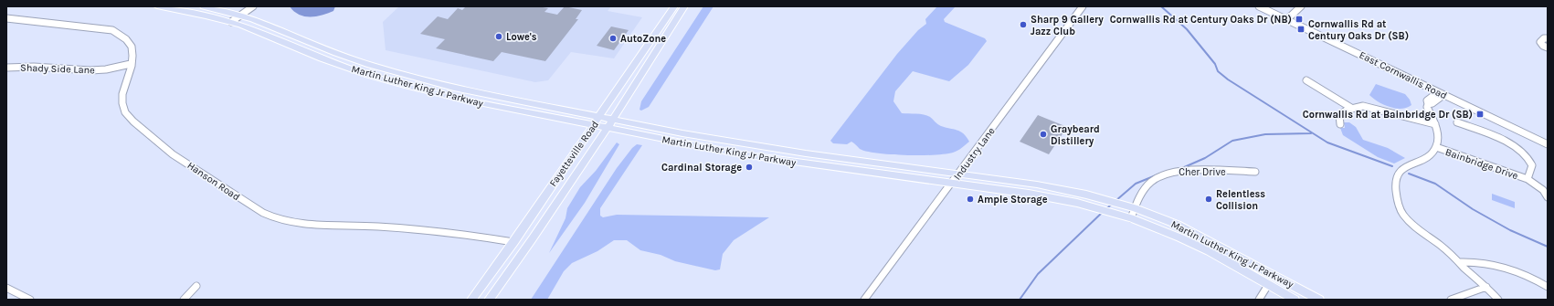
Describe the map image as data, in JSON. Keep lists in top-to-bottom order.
{
  "streets": {
    "main road": ["Martin Luther King Jr Parkway", "Fayetteville Road"],
    "street": [
      "Shady Side Lane",
      "East Cornwallis Road",
      "Industry Lane",
      "Bainbridge Drive",
      "Cher Drive",
      "Hanson Road"
    ]
  },
  "crossings": [
    ["Shady Side Lane", "Hanson Road"],
    ["East Cornwallis Road", "Bainbridge Drive"],
    ["Martin Luther King Jr Parkway", "Fayetteville Road"],
    ["Martin Luther King Jr Parkway", "Industry Lane"],
    ["Martin Luther King Jr Parkway", "Cher Drive"],
    ["Fayetteville Road", "Hanson Road"]
  ],
  "places": {
    "transit": ["Cornwallis Rd at Century Oaks Dr (NB)", "Cornwallis Rd at Century Oaks Dr (SB)", "Cornwallis Rd at Bainbridge Dr (SB)"],
    "other": [
      "Sharp 9 Gallery Jazz Club",
      "Lowe's",
      "AutoZone",
      "Graybeard Distillery",
      "Cardinal Storage",
      "Ample Storage",
      "Relentless Collision"
    ]
  }
}
